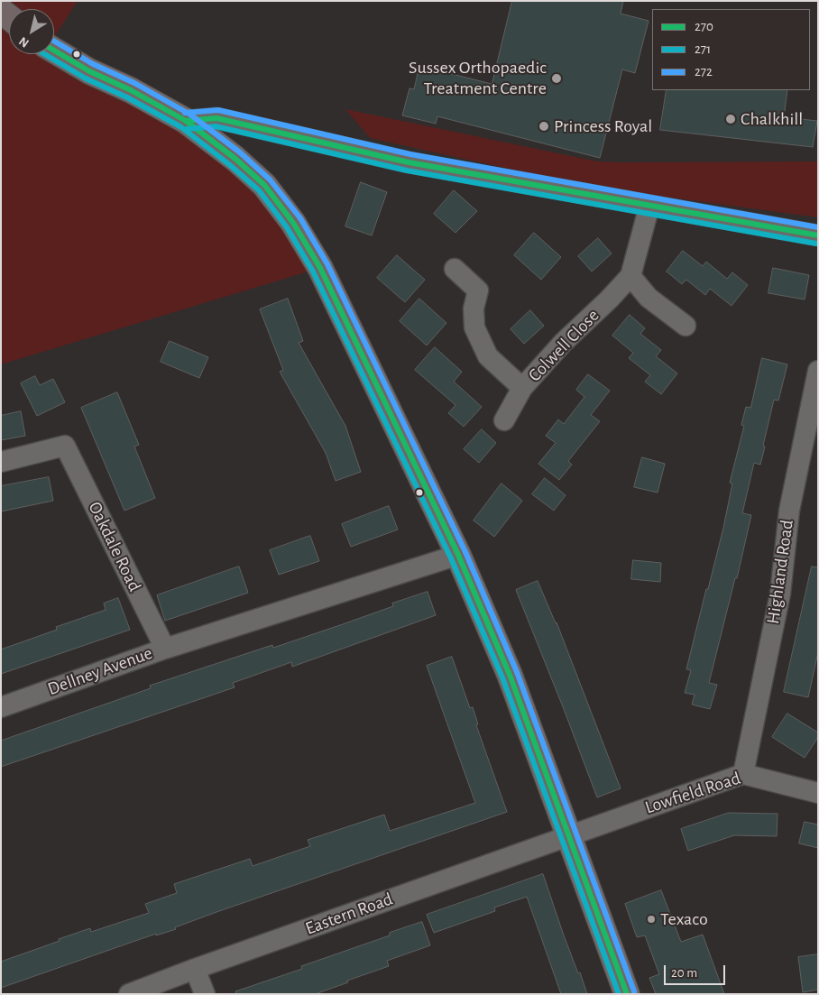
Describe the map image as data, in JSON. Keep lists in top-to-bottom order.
{
  "streets": {
    "street": [
      "Colwell Close",
      "Oakdale Road",
      "Highland Road",
      "Dellney Avenue",
      "Lowfield Road",
      "Eastern Road"
    ]
  },
  "crossings": [
    ["Oakdale Road", "Dellney Avenue"],
    ["Highland Road", "Lowfield Road"],
    ["Lowfield Road", "Eastern Road"]
  ],
  "places": [
    "Sussex Orthopaedic Treatment Centre",
    "Chalkhill",
    "Princess Royal",
    "Texaco"
  ],
  "lines": ["transit line 272", "transit line 270", "transit line 271"],
  "legend": ["270", "271", "272"],
  "scale_bar": "20 m",
  "north": "bottom left"
}
